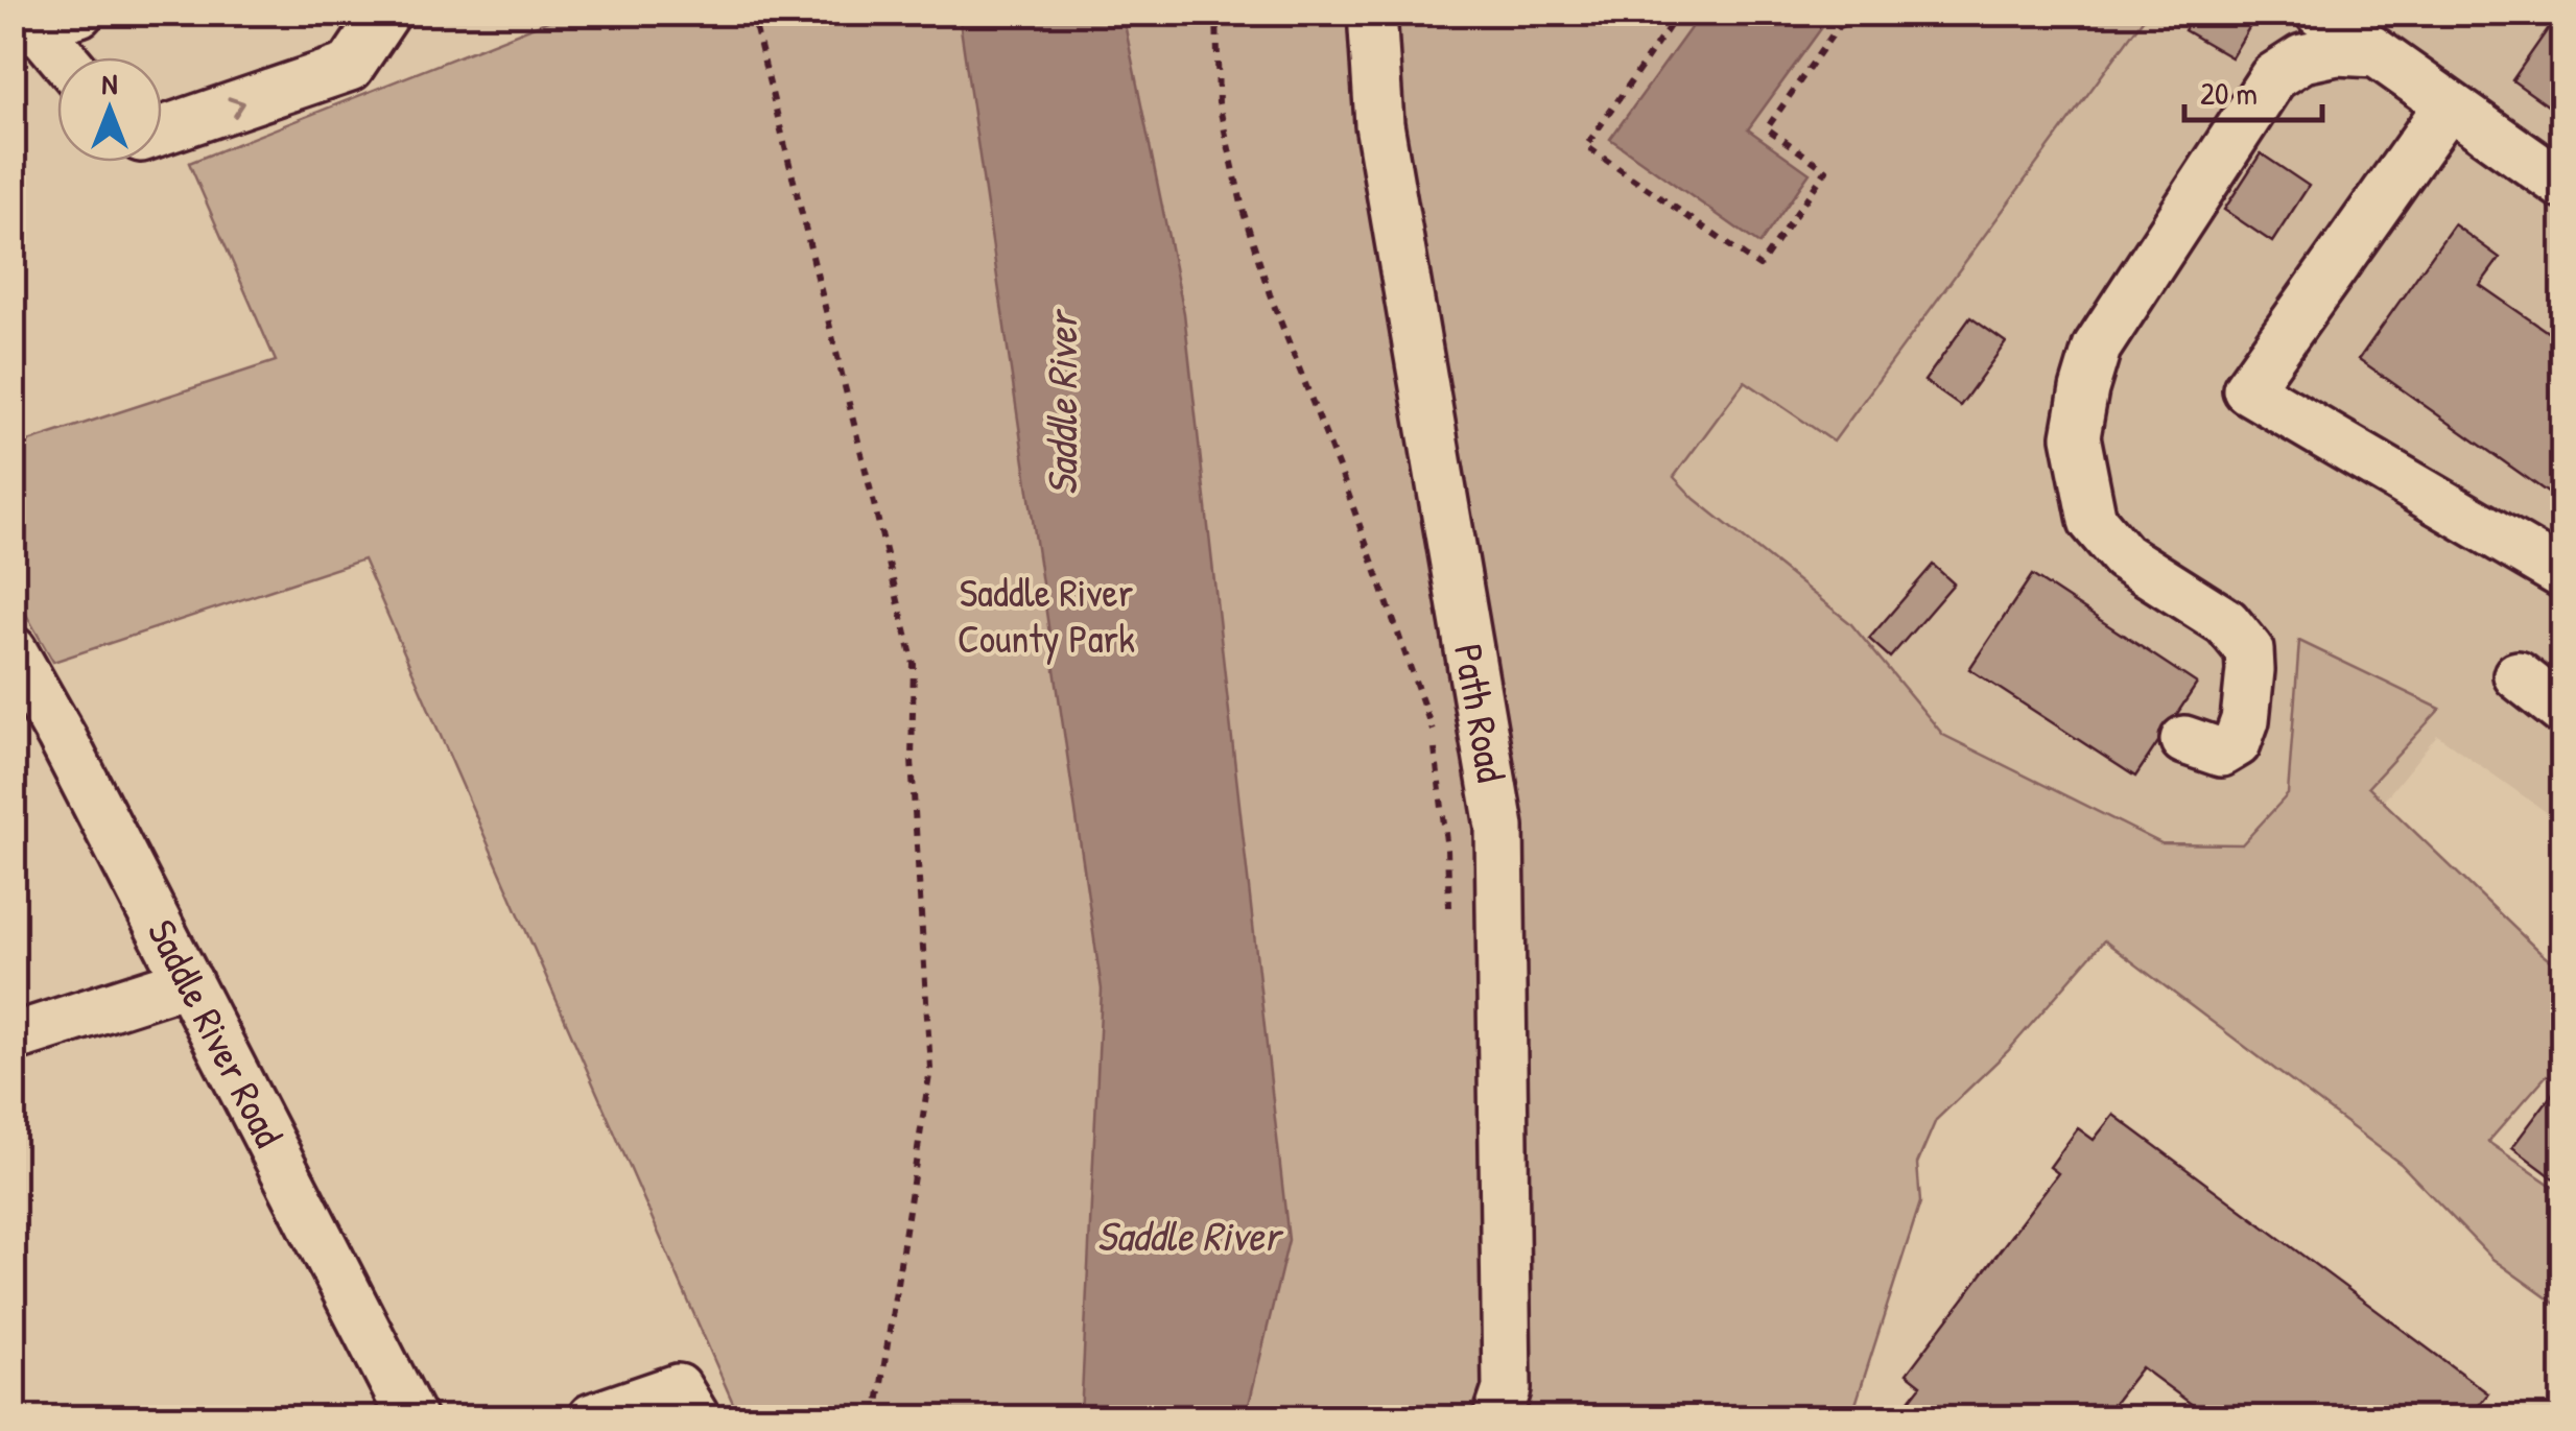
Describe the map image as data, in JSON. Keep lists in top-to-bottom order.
{
  "streets": {
    "street": ["Path Road", "Saddle River Road"]
  },
  "water": ["Saddle River"],
  "parks": ["Saddle River County Park"],
  "scale_bar": "20 m",
  "north": "top"
}
